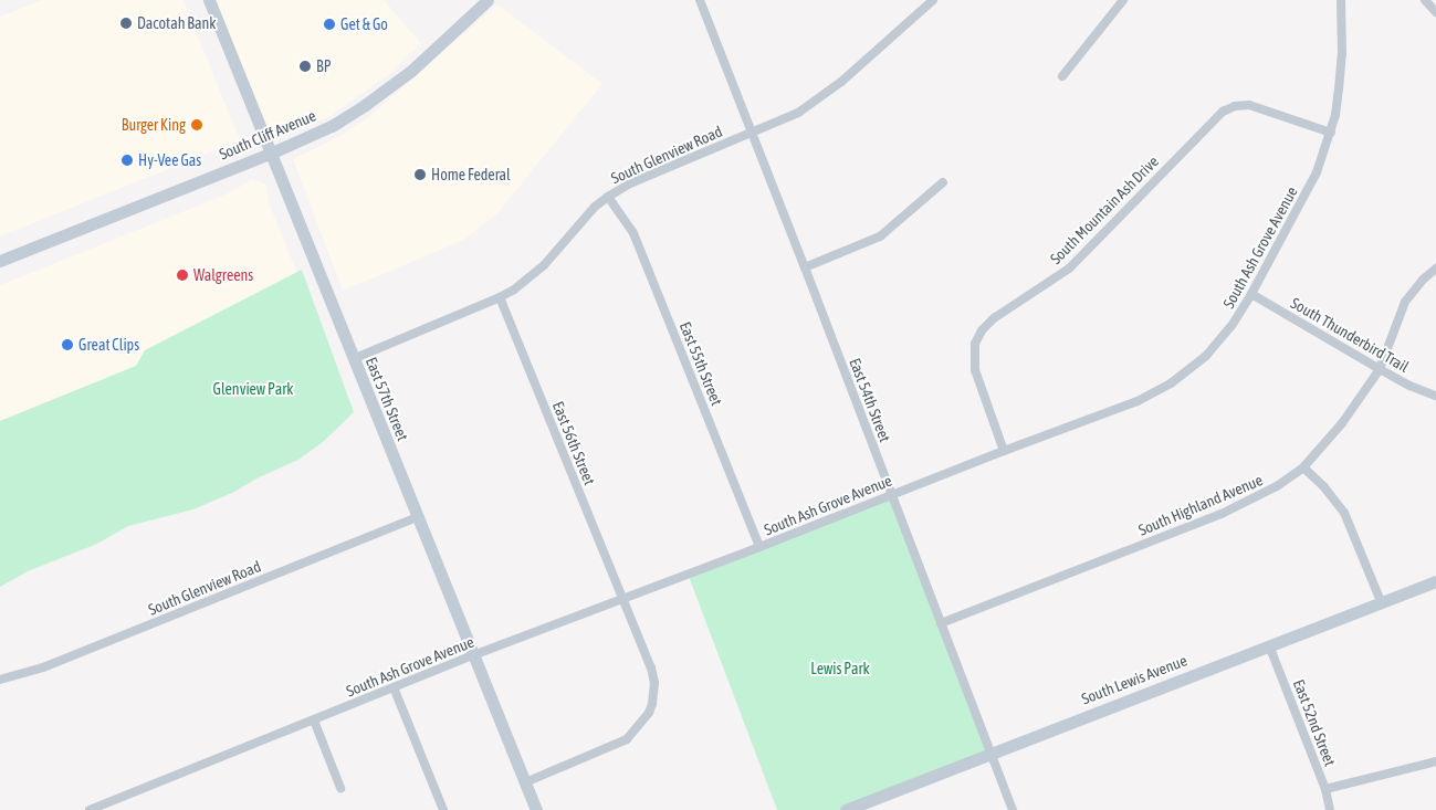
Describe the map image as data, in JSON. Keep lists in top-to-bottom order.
{
  "streets": {
    "main road": ["South Cliff Avenue", "East 57th Street", "South Lewis Avenue"],
    "street": [
      "South Glenview Road",
      "South Mountain Ash Drive",
      "South Ash Grove Avenue",
      "South Thunderbird Trail",
      "East 55th Street",
      "East 54th Street",
      "East 56th Street",
      "South Highland Avenue",
      "East 52nd Street"
    ]
  },
  "crossings": [
    ["South Cliff Avenue", "East 57th Street"],
    ["South Glenview Road", "East 55th Street"],
    ["South Glenview Road", "East 57th Street"],
    ["South Glenview Road", "East 54th Street"],
    ["South Glenview Road", "East 56th Street"],
    ["South Mountain Ash Drive", "South Ash Grove Avenue"],
    ["South Ash Grove Avenue", "South Thunderbird Trail"],
    ["South Ash Grove Avenue", "East 55th Street"],
    ["South Ash Grove Avenue", "East 57th Street"],
    ["South Ash Grove Avenue", "East 54th Street"],
    ["South Ash Grove Avenue", "East 56th Street"],
    ["South Thunderbird Trail", "South Highland Avenue"],
    ["East 57th Street", "East 56th Street"],
    ["East 54th Street", "South Highland Avenue"],
    ["East 54th Street", "South Lewis Avenue"],
    ["South Lewis Avenue", "East 52nd Street"]
  ],
  "parks": ["Glenview Park", "Lewis Park"],
  "places": [
    "Dacotah Bank",
    "Get & Go",
    "BP",
    "Burger King",
    "Hy-Vee Gas",
    "Home Federal",
    "Walgreens",
    "Great Clips"
  ]
}
